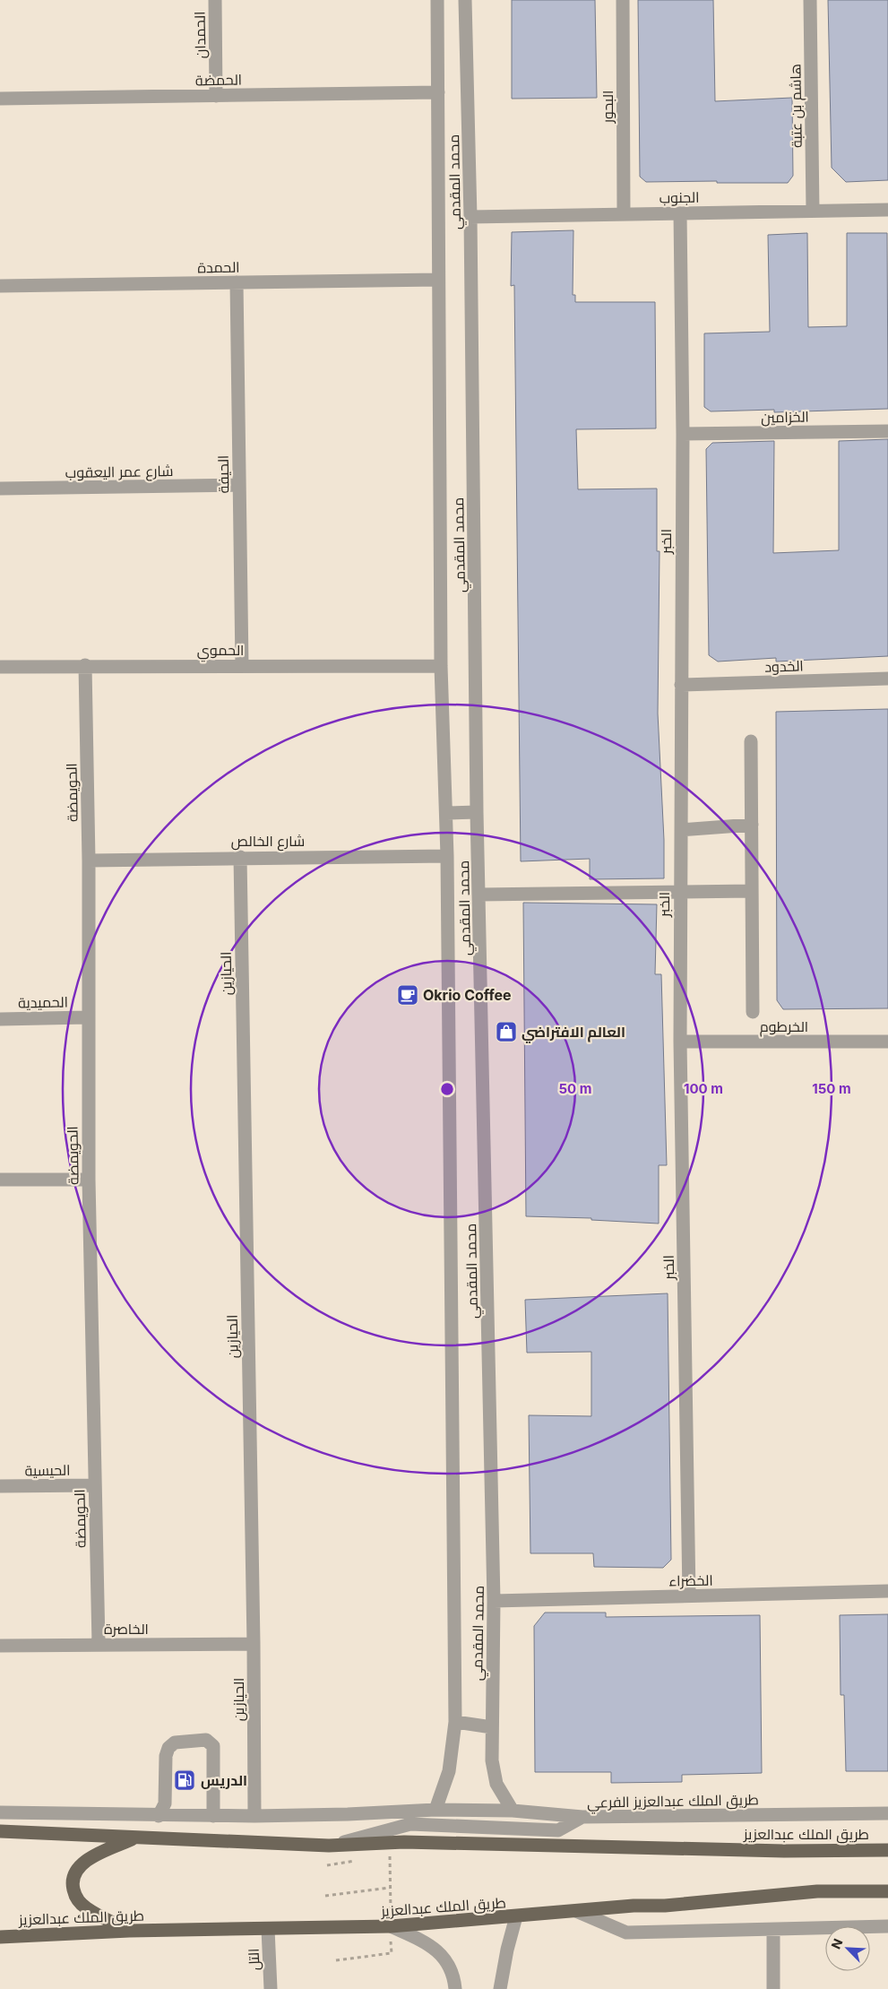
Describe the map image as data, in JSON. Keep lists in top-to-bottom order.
{
  "streets": {
    "main road": ["طريق الملك عبدالعزيز"],
    "street": [
      "الحمدان",
      "الحمضة",
      "هاشم بن عتبة",
      "البحور",
      "محمد المقدمي",
      "الجنوب",
      "الحمدة",
      "الخزامين",
      "شارع عمر اليعقوب",
      "الحيفة",
      "الخبر",
      "الحموي",
      "الخدود",
      "الحويمضة",
      "شارع الخالص",
      "الحيازين",
      "الحميدية",
      "الخرطوم",
      "الحيسية",
      "الخضراء",
      "الخاصرة",
      "طريق الملك عبدالعزيز الفرعي",
      "التل"
    ]
  },
  "crossings": [
    ["الحمدان", "الحمضة"],
    ["الحمضة", "محمد المقدمي"],
    ["هاشم بن عتبة", "الجنوب"],
    ["البحور", "الجنوب"],
    ["محمد المقدمي", "الجنوب"],
    ["محمد المقدمي", "الحمدة"],
    ["محمد المقدمي", "الحموي"],
    ["محمد المقدمي", "شارع الخالص"],
    ["محمد المقدمي", "الخضراء"],
    ["الجنوب", "الخبر"],
    ["الحمدة", "الحيفة"],
    ["الخزامين", "الخبر"],
    ["شارع عمر اليعقوب", "الحيفة"],
    ["الحيفة", "الحموي"],
    ["الخبر", "الخدود"],
    ["الخبر", "الخرطوم"],
    ["الخبر", "الخضراء"],
    ["الحموي", "الحويمضة"],
    ["الحويمضة", "شارع الخالص"],
    ["الحويمضة", "الحميدية"],
    ["الحويمضة", "الحيسية"],
    ["الحويمضة", "الخاصرة"],
    ["شارع الخالص", "الحيازين"],
    ["الحيازين", "الخاصرة"],
    ["طريق الملك عبدالعزيز الفرعي", "طريق الملك عبدالعزيز"],
    ["طريق الملك عبدالعزيز", "التل"]
  ],
  "places": {
    "cafe": ["Okrio Coffee"],
    "shop": ["العالم الافتراضي"],
    "fuel station": ["الدريس"]
  },
  "north": "top left",
  "rings": ["50 m", "100 m", "150 m"]
}
